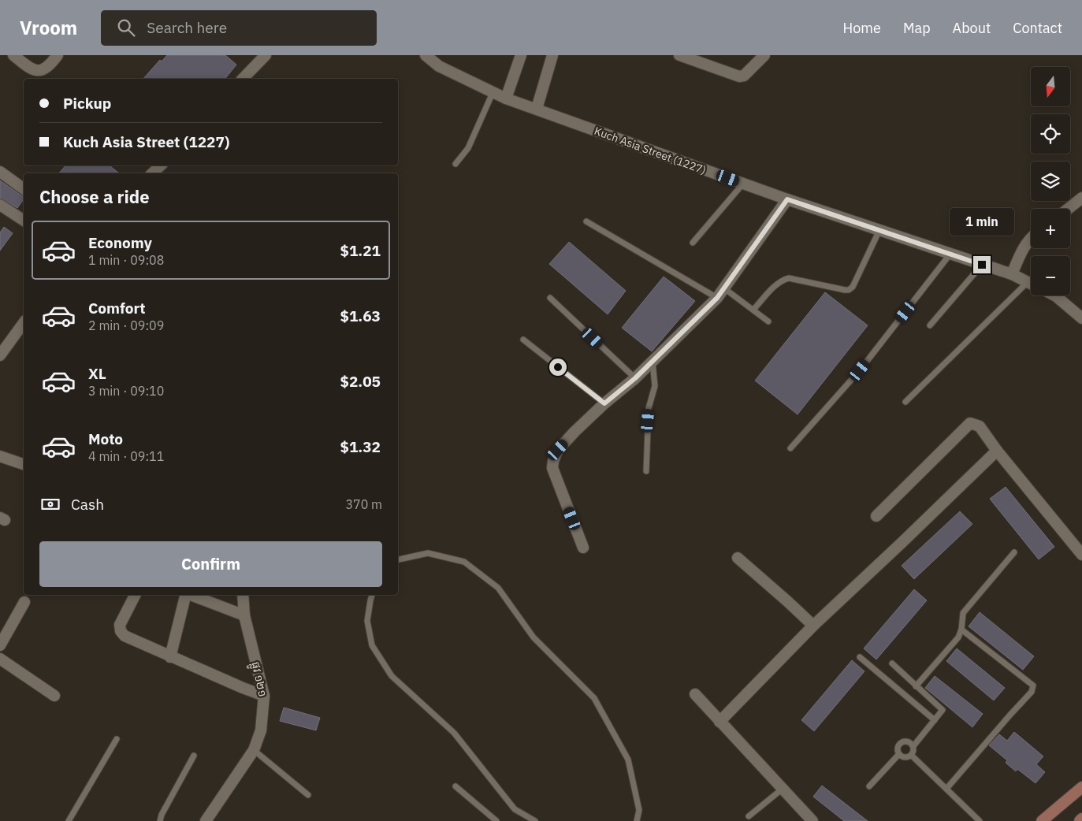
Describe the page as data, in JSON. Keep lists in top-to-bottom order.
{
  "streets": {
    "street": ["Kuch Asia Street (1227)", "ផ្លូវ ១២១"]
  },
  "north": "bottom",
  "page": {
    "header": "Vroom",
    "search": "Search here",
    "nav": [
      "Home",
      "Map",
      "About",
      "Contact"
    ],
    "map_buttons": ["+", "−"],
    "banner": ["Pickup", "Kuch Asia Street (1227)"],
    "heading": "Choose a ride",
    "bubble": "1 min",
    "list": [
      {
        "name": "Economy",
        "note": "1 min · 09:08",
        "value": "$1.21"
      },
      {
        "name": "Comfort",
        "note": "2 min · 09:09",
        "value": "$1.63"
      },
      {
        "name": "XL",
        "note": "3 min · 09:10",
        "value": "$2.05"
      },
      {
        "name": "Moto",
        "note": "4 min · 09:11",
        "value": "$1.32"
      }
    ],
    "pay": ["Cash", "370 m"],
    "buttons": "Confirm"
  }
}
